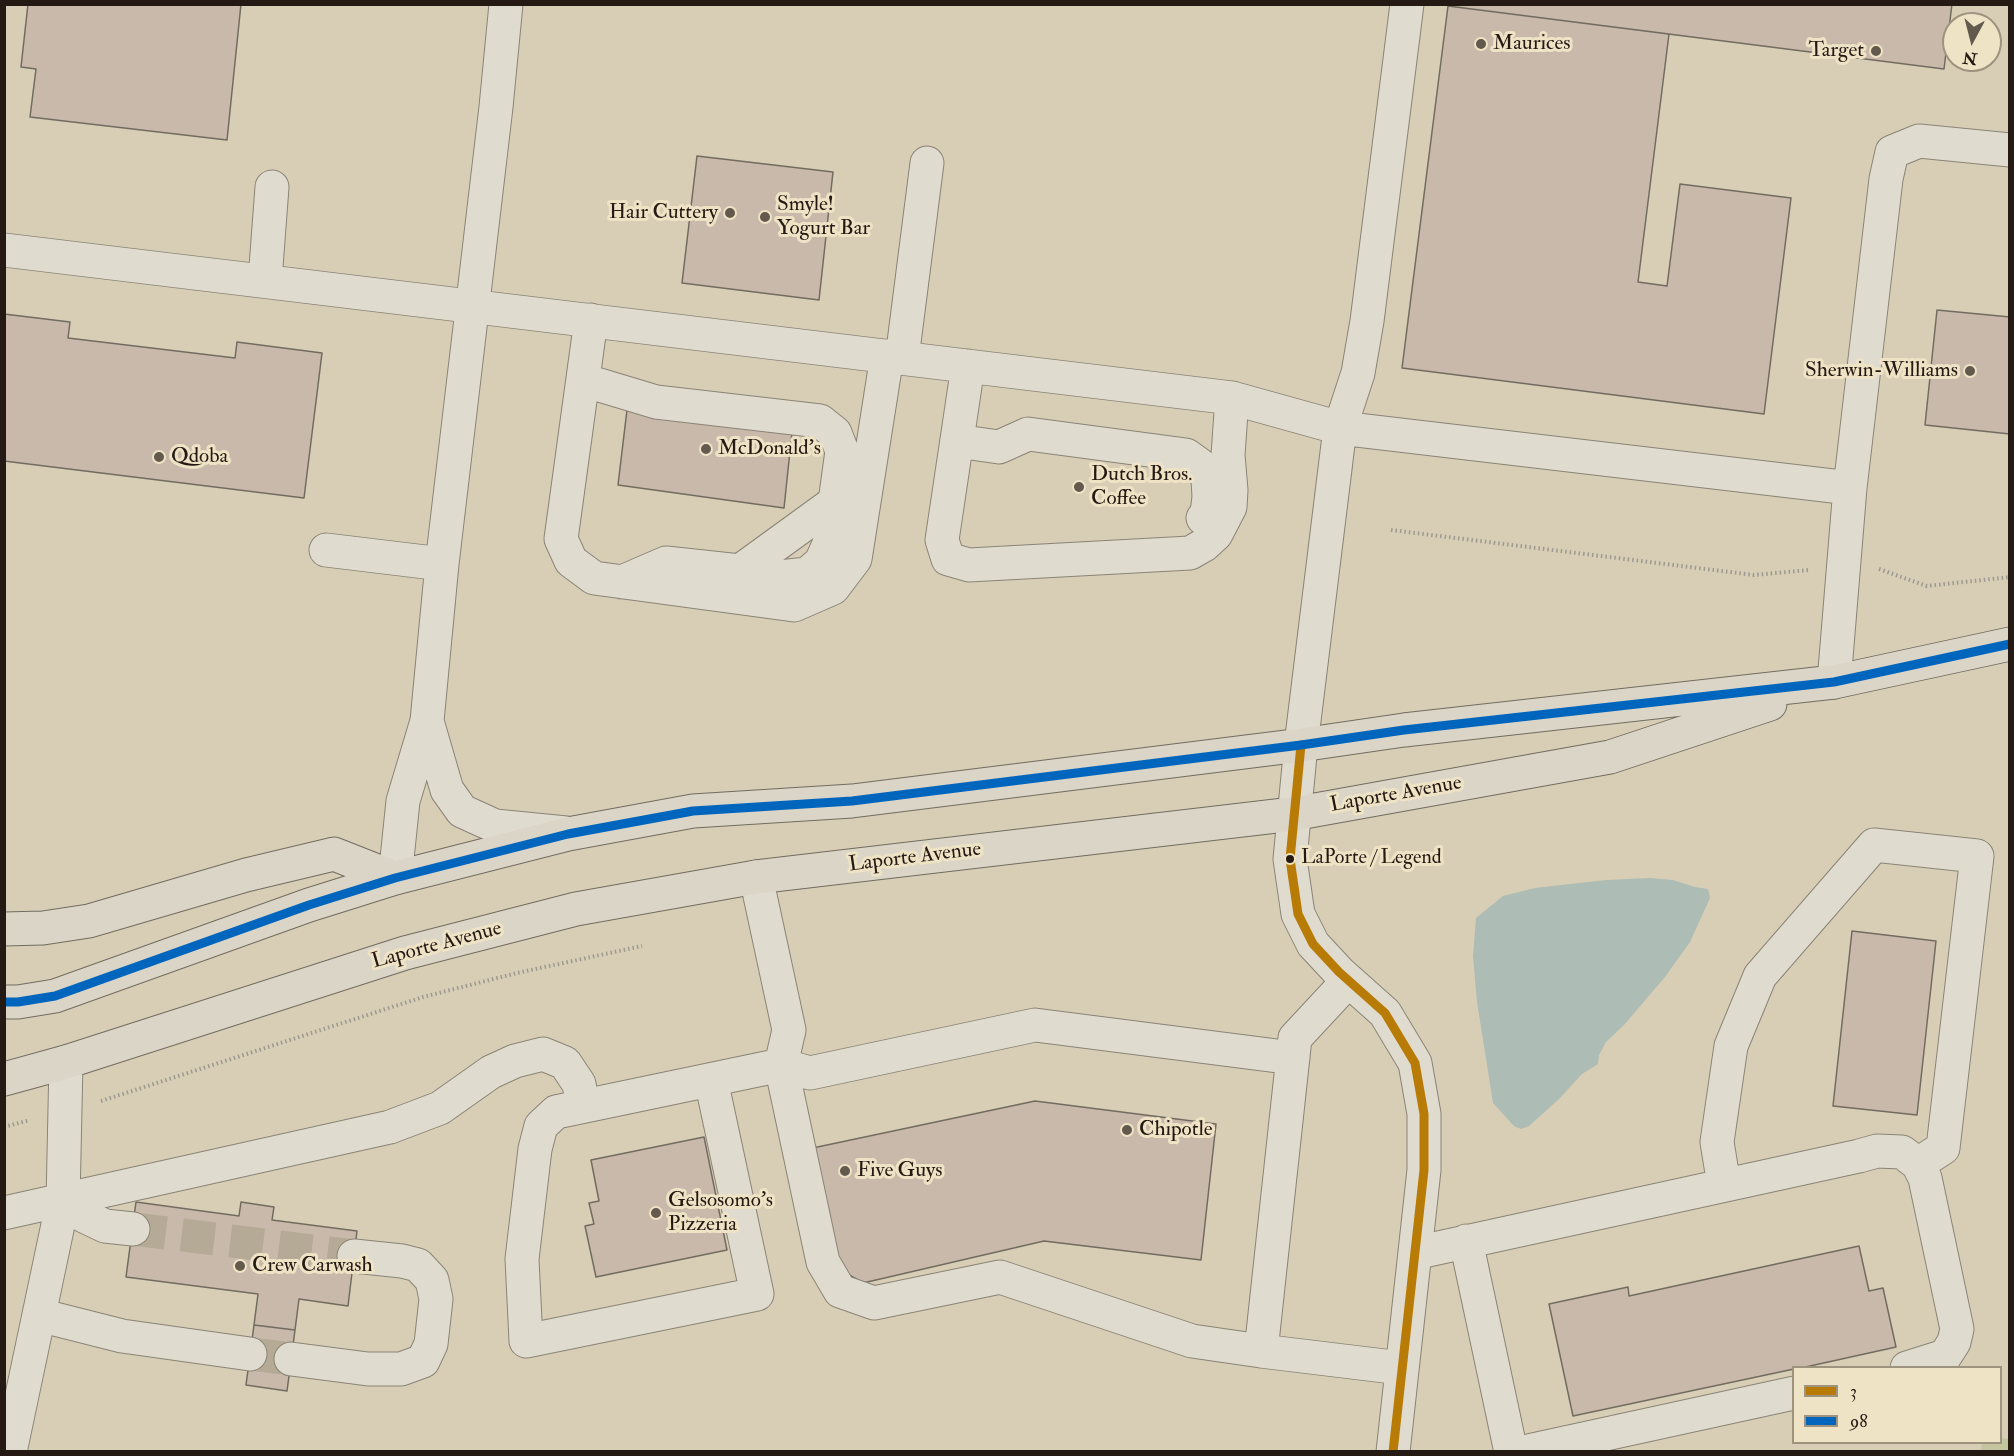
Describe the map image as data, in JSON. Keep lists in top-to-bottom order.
{
  "streets": {
    "main road": ["Laporte Avenue"]
  },
  "places": [
    "Maurices",
    "Target",
    "Hair Cuttery",
    "Smyle! Yogurt Bar",
    "Sherwin-Williams",
    "McDonald's",
    "Qdoba",
    "Dutch Bros. Coffee",
    "LaPorte / Legend",
    "Chipotle",
    "Five Guys",
    "Gelsosomo's Pizzeria",
    "Crew Carwash"
  ],
  "lines": ["transit line 98", "transit line 3"],
  "legend": ["3", "98"],
  "north": "bottom"
}
